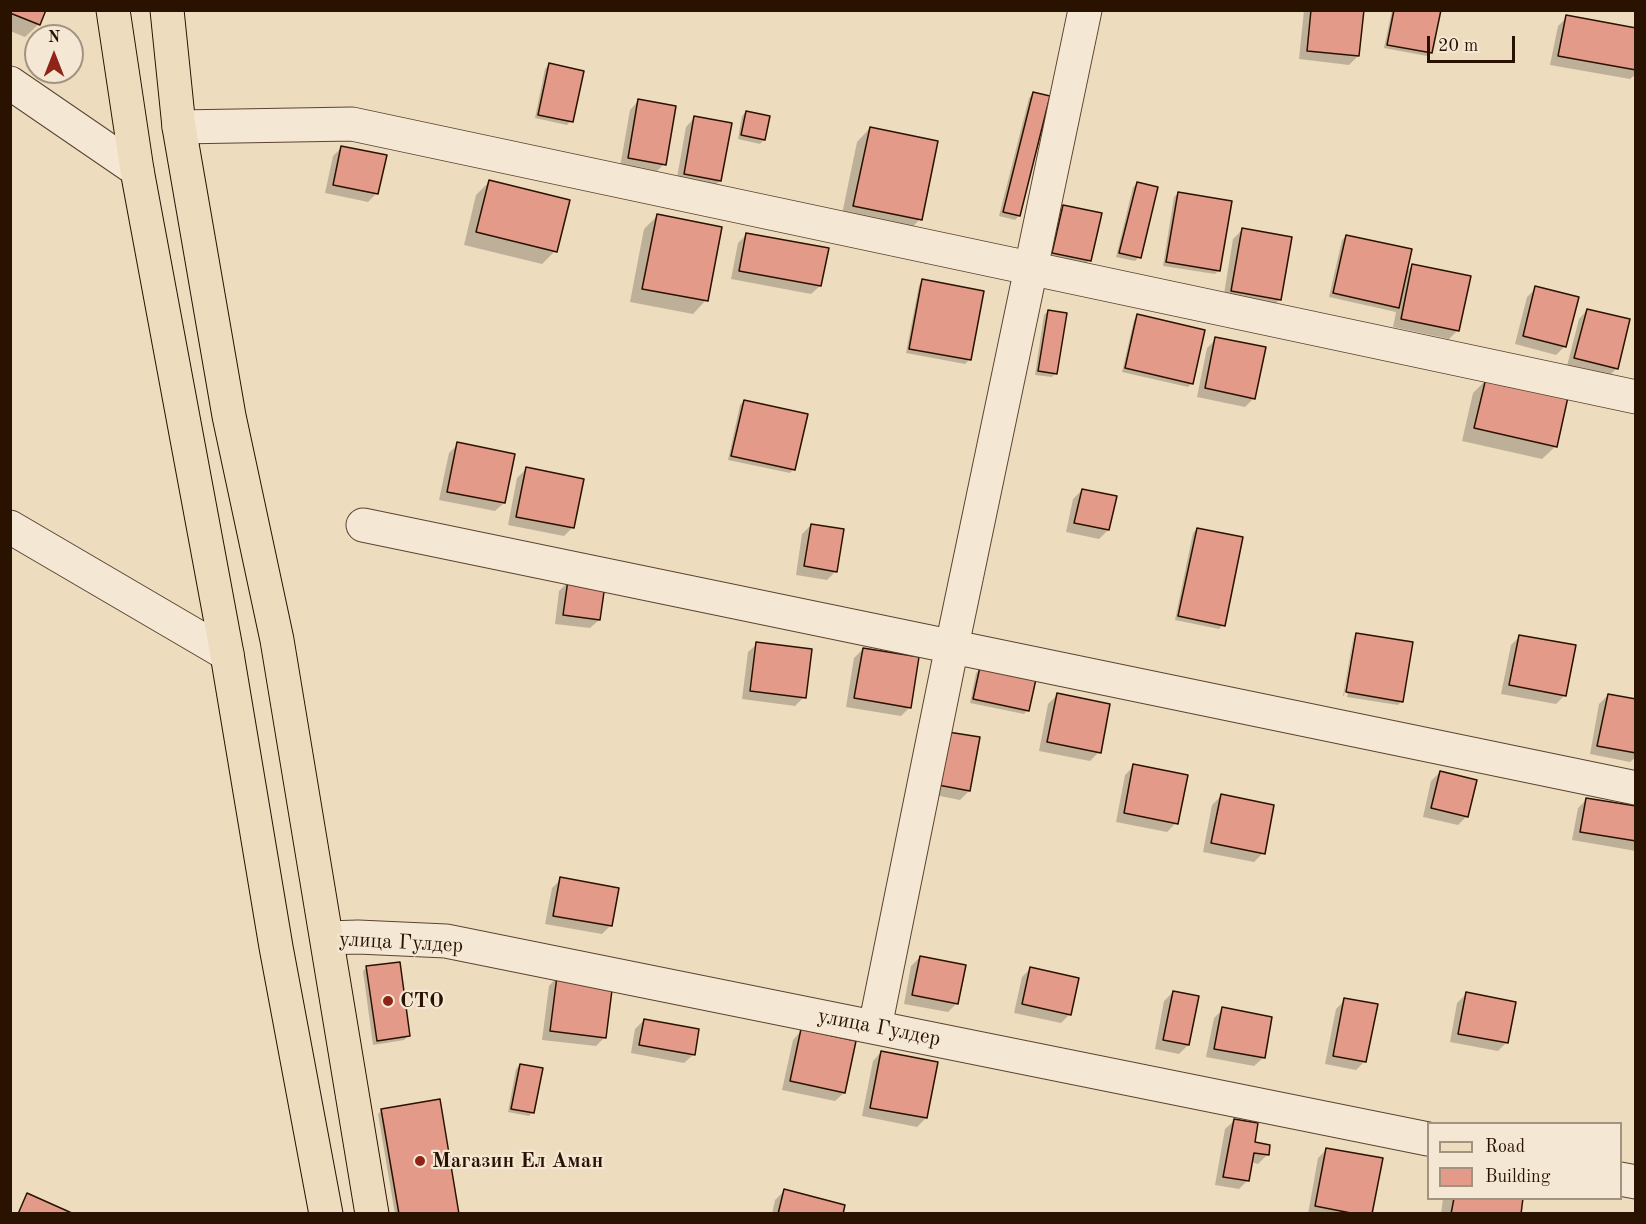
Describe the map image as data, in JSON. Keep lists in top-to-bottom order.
{
  "streets": {
    "street": ["улица Гулдер"]
  },
  "places": ["СТО", "Магазин Ел Аман"],
  "legend": ["Road", "Building"],
  "scale_bar": "20 m",
  "north": "top"
}
